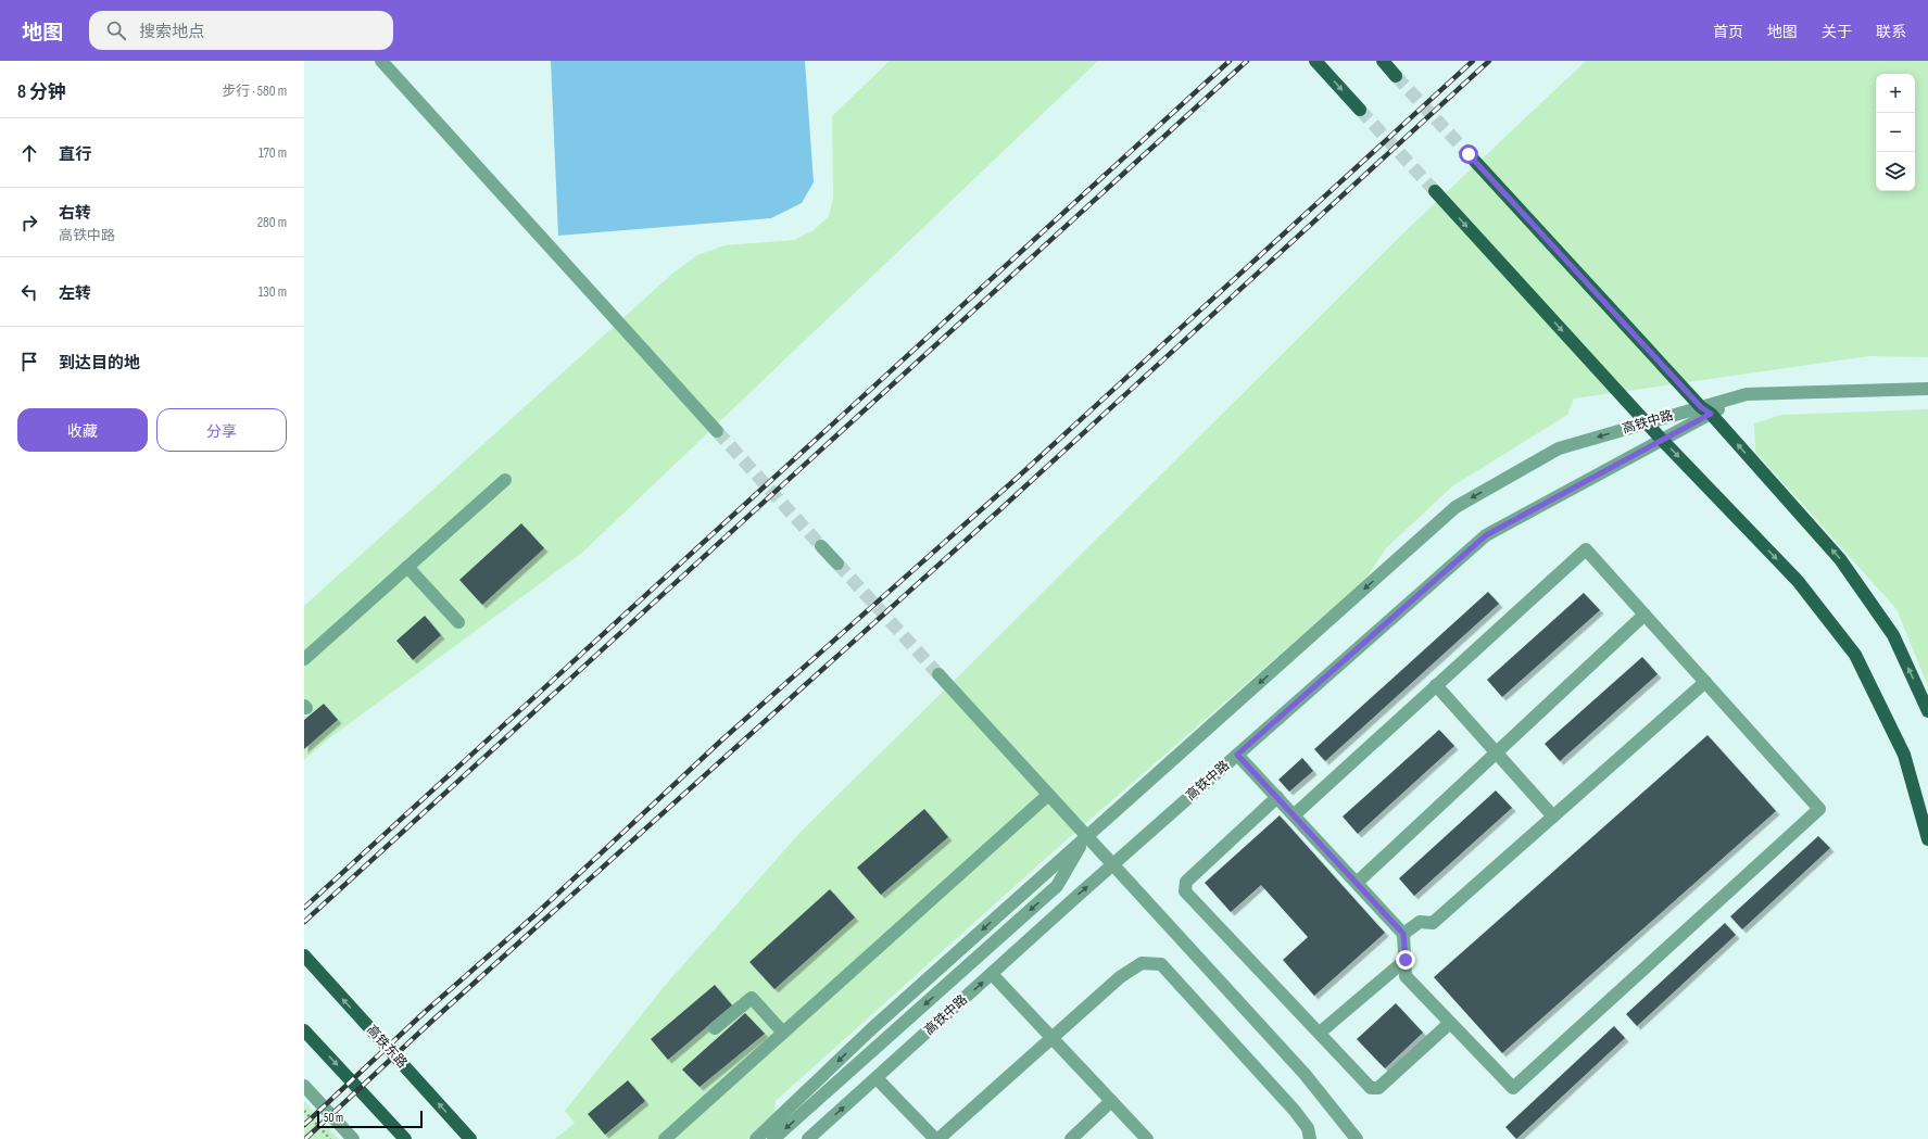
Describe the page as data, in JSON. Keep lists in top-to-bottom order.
{
  "streets": {
    "main road": ["高铁东路"],
    "street": ["高铁中路"]
  },
  "scale_bar": "50 m",
  "page": {
    "header": "地图",
    "search": "搜索地点",
    "nav": [
      "首页",
      "地图",
      "关于",
      "联系"
    ],
    "heading": ["8 分钟", "步行 · 580 m"],
    "map_buttons": ["+", "−"],
    "list": [
      ["直行", "170 m"],
      ["右转", "高铁中路", "280 m"],
      ["左转", "130 m"],
      "到达目的地"
    ],
    "buttons": ["收藏", "分享"],
    "scale": "50 m"
  }
}
